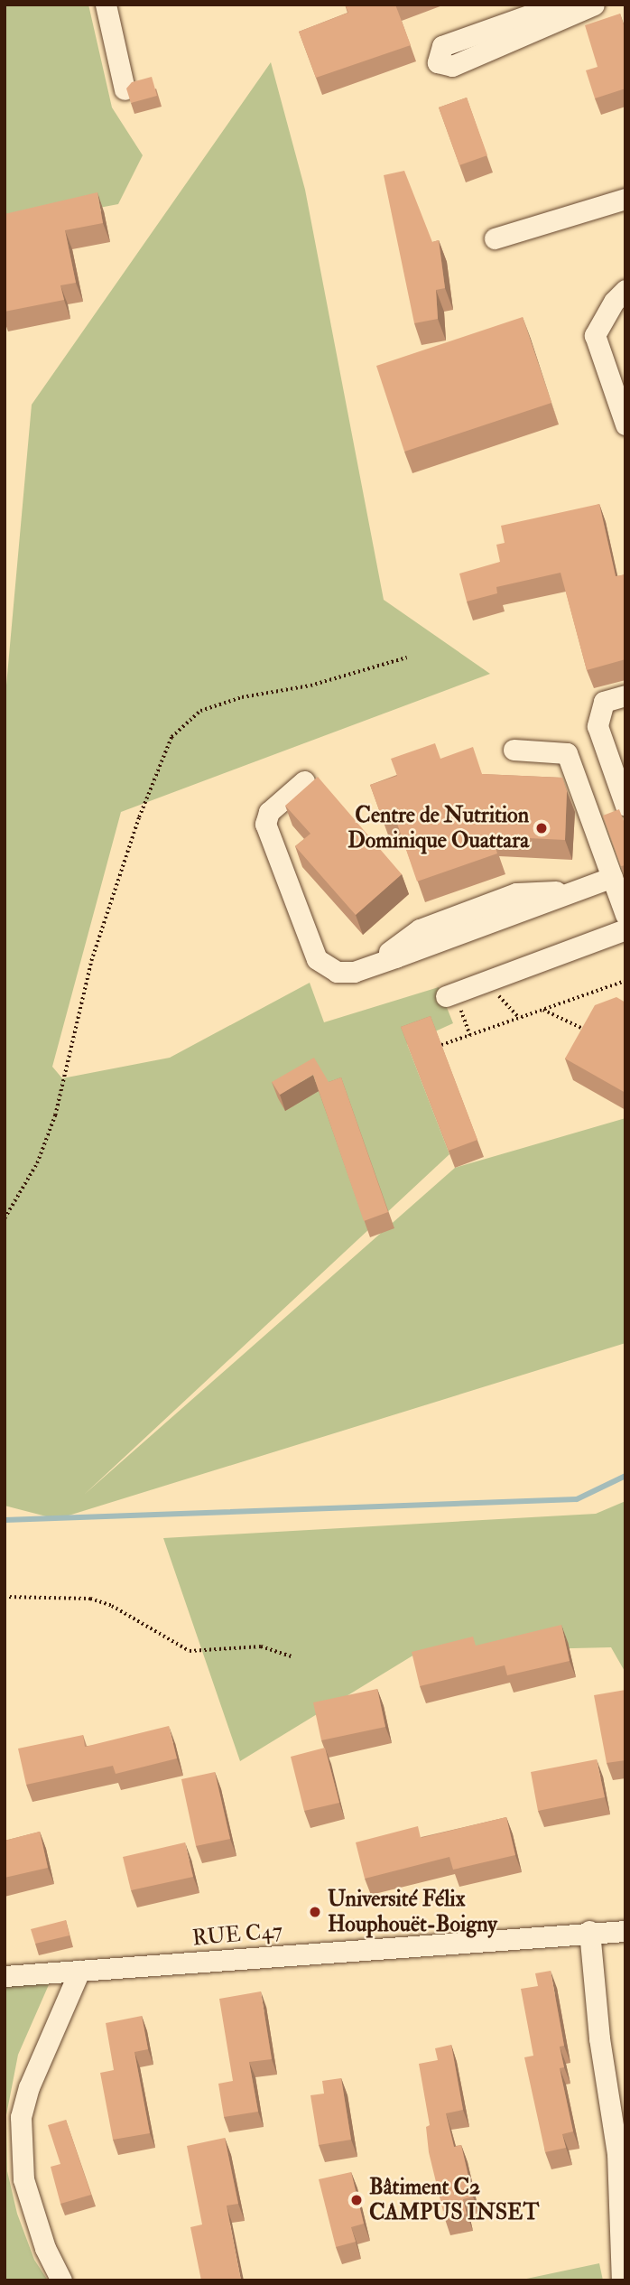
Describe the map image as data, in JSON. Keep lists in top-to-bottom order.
{
  "streets": {
    "street": ["RUE C47"]
  },
  "places": ["Centre de Nutrition Dominique Ouattara", "Université Félix Houphouët-Boigny", "Bâtiment C2 CAMPUS INSET"]
}
